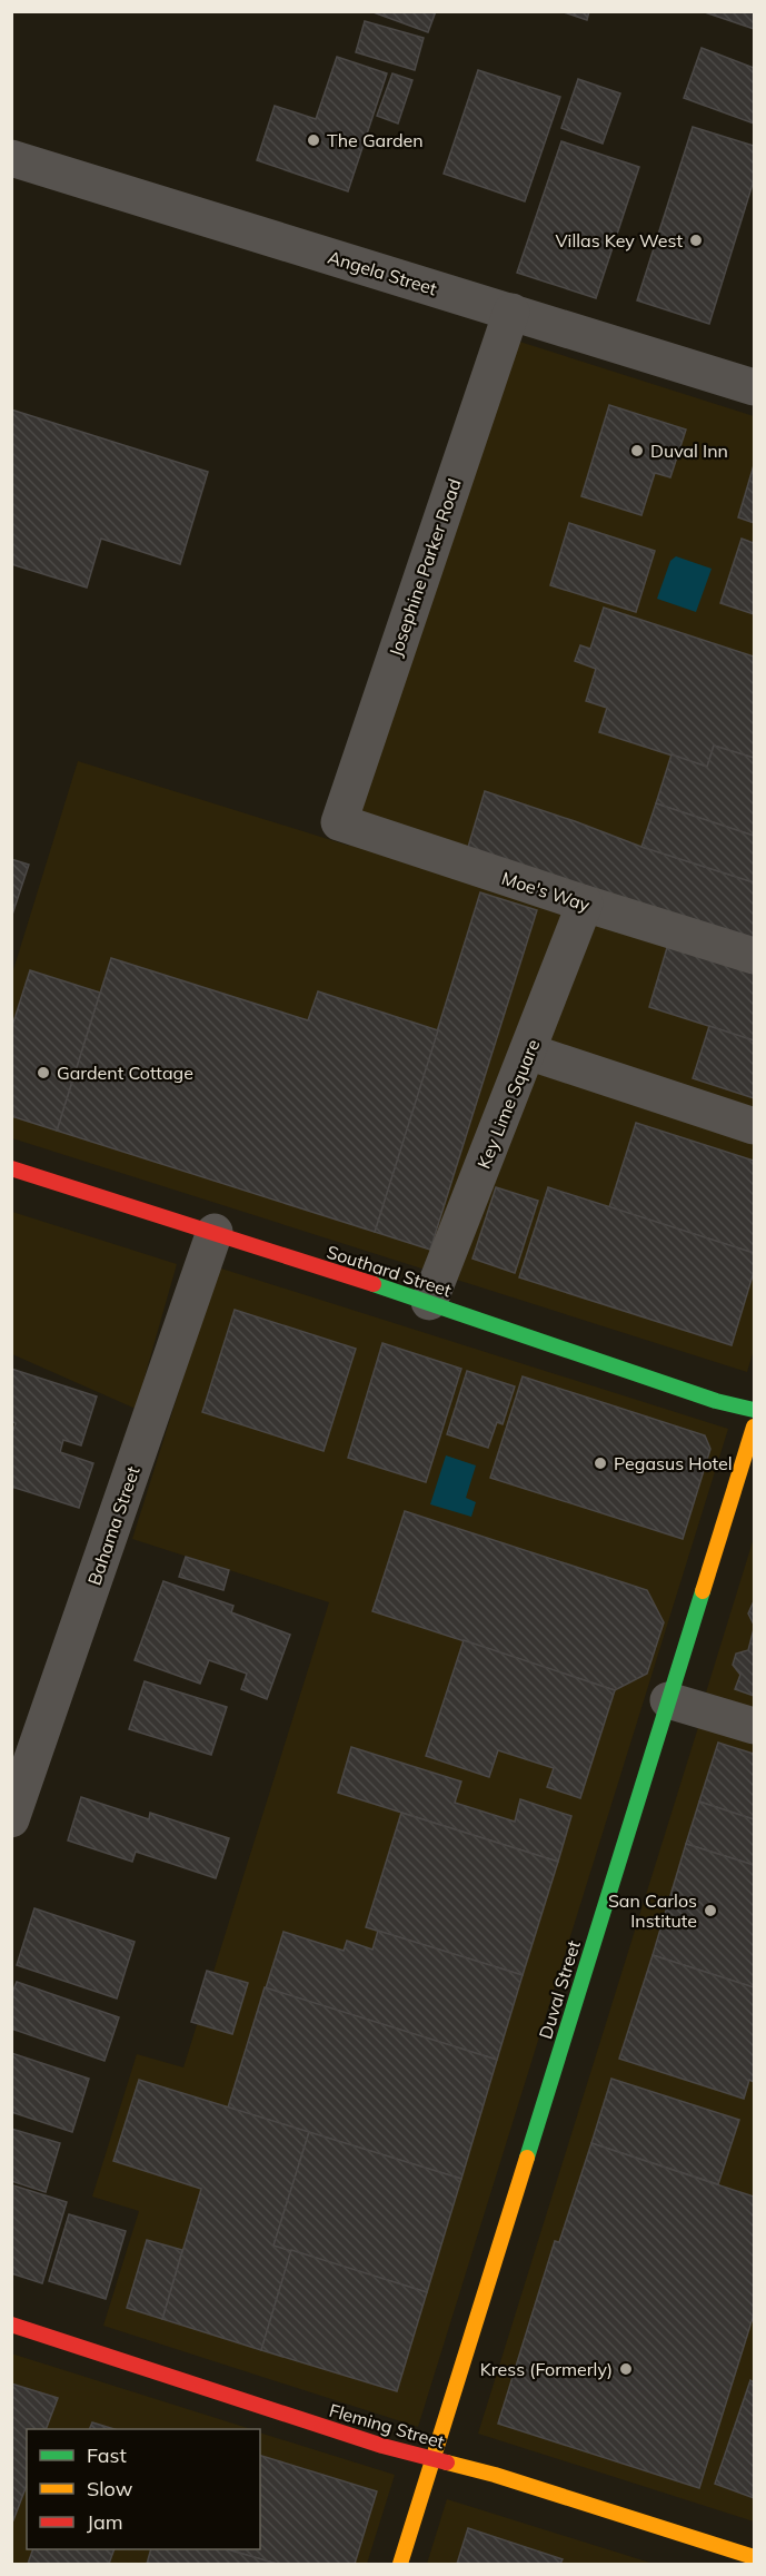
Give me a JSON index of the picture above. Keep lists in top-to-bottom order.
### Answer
{
  "streets": {
    "street": [
      "Angela Street",
      "Josephine Parker Road",
      "Moe's Way",
      "Key Lime Square",
      "Southard Street",
      "Bahama Street",
      "Duval Street",
      "Fleming Street"
    ]
  },
  "crossings": [
    ["Angela Street", "Josephine Parker Road"],
    ["Josephine Parker Road", "Moe's Way"],
    ["Moe's Way", "Key Lime Square"],
    ["Key Lime Square", "Southard Street"],
    ["Southard Street", "Bahama Street"],
    ["Duval Street", "Fleming Street"]
  ],
  "places": [
    "The Garden",
    "Villas Key West",
    "Duval Inn",
    "Gardent Cottage",
    "Pegasus Hotel",
    "San Carlos Institute",
    "Kress (Formerly)"
  ],
  "legend": ["Fast", "Slow", "Jam"]
}
